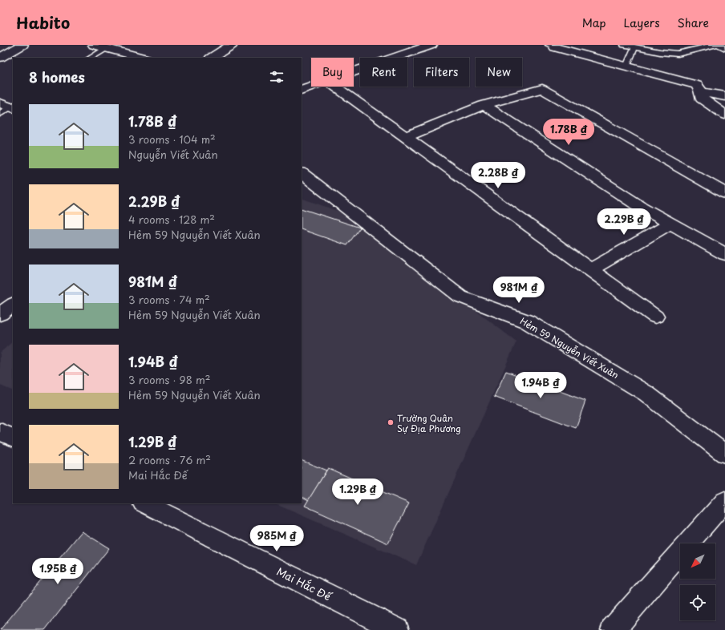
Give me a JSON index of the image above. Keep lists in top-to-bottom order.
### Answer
{
  "streets": {
    "street": ["Hẻm 59 Nguyễn Viết Xuân", "Mai Hắc Đế"]
  },
  "places": ["Trường Quân Sự Địa Phương"],
  "north": "bottom left",
  "page": {
    "header": "Habito",
    "nav": ["Map", "Layers", "Share"],
    "chip": [
      "Buy",
      "Rent",
      "Filters",
      "New"
    ],
    "heading": "8 homes",
    "list": [
      {
        "name": "1.78B ₫",
        "note": "3 rooms · 104 m² · Nguyễn Viết Xuân"
      },
      {
        "name": "2.29B ₫",
        "note": "4 rooms · 128 m² · Hẻm 59 Nguyễn Viết Xuân"
      },
      {
        "name": "981M ₫",
        "note": "3 rooms · 74 m² · Hẻm 59 Nguyễn Viết Xuân"
      },
      {
        "name": "1.94B ₫",
        "note": "3 rooms · 98 m² · Hẻm 59 Nguyễn Viết Xuân"
      },
      {
        "name": "1.29B ₫",
        "note": "2 rooms · 76 m² · Mai Hắc Đế"
      }
    ],
    "price": [
      "1.78B ₫",
      "2.28B ₫",
      "2.29B ₫",
      "981M ₫",
      "1.94B ₫",
      "1.29B ₫",
      "985M ₫",
      "1.95B ₫"
    ]
  }
}
